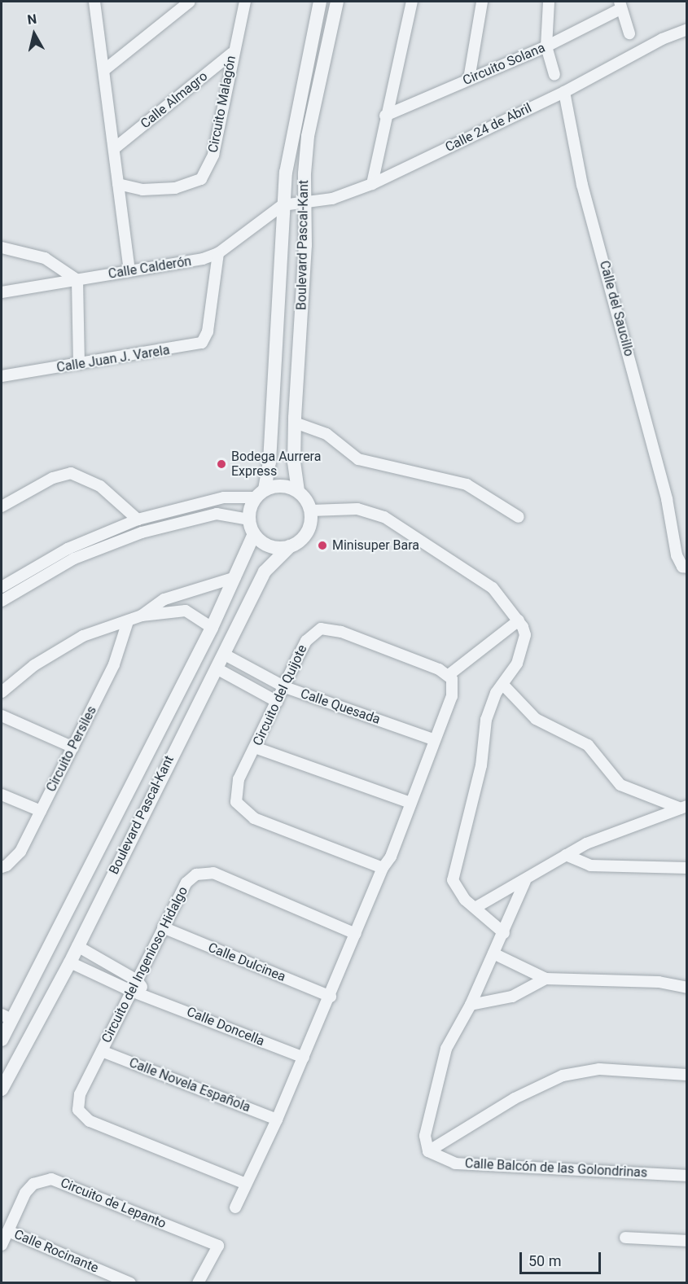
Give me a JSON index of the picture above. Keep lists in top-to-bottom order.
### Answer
{
  "streets": {
    "street": [
      "Circuito Solana",
      "Calle Almagro",
      "Circuito Malagón",
      "Calle 24 de Abril",
      "Boulevard Pascal-Kant",
      "Calle Calderón",
      "Calle del Saucillo",
      "Calle Juan J. Varela",
      "Circuito del Quijote",
      "Calle Quesada",
      "Circuito Persiles",
      "Calle Dulcinea",
      "Circuito del Ingenioso Hidalgo",
      "Calle Doncella",
      "Calle Novela Española",
      "Calle Balcón de las Golondrinas",
      "Circuito de Lepanto",
      "Calle Rocinante"
    ]
  },
  "crossings": [
    ["Calle Almagro", "Circuito Malagón"],
    ["Calle 24 de Abril", "Boulevard Pascal-Kant"],
    ["Calle 24 de Abril", "Calle Calderón"],
    ["Calle 24 de Abril", "Calle del Saucillo"],
    ["Boulevard Pascal-Kant", "Calle Calderón"],
    ["Boulevard Pascal-Kant", "Calle Quesada"],
    ["Boulevard Pascal-Kant", "Calle Doncella"],
    ["Calle Calderón", "Calle Juan J. Varela"],
    ["Circuito del Quijote", "Calle Quesada"],
    ["Calle Dulcinea", "Circuito del Ingenioso Hidalgo"],
    ["Circuito del Ingenioso Hidalgo", "Calle Doncella"],
    ["Circuito del Ingenioso Hidalgo", "Calle Novela Española"],
    ["Circuito de Lepanto", "Calle Rocinante"]
  ],
  "places": ["Bodega Aurrera Express", "Minisuper Bara"],
  "scale_bar": "50 m",
  "north": "top"
}
